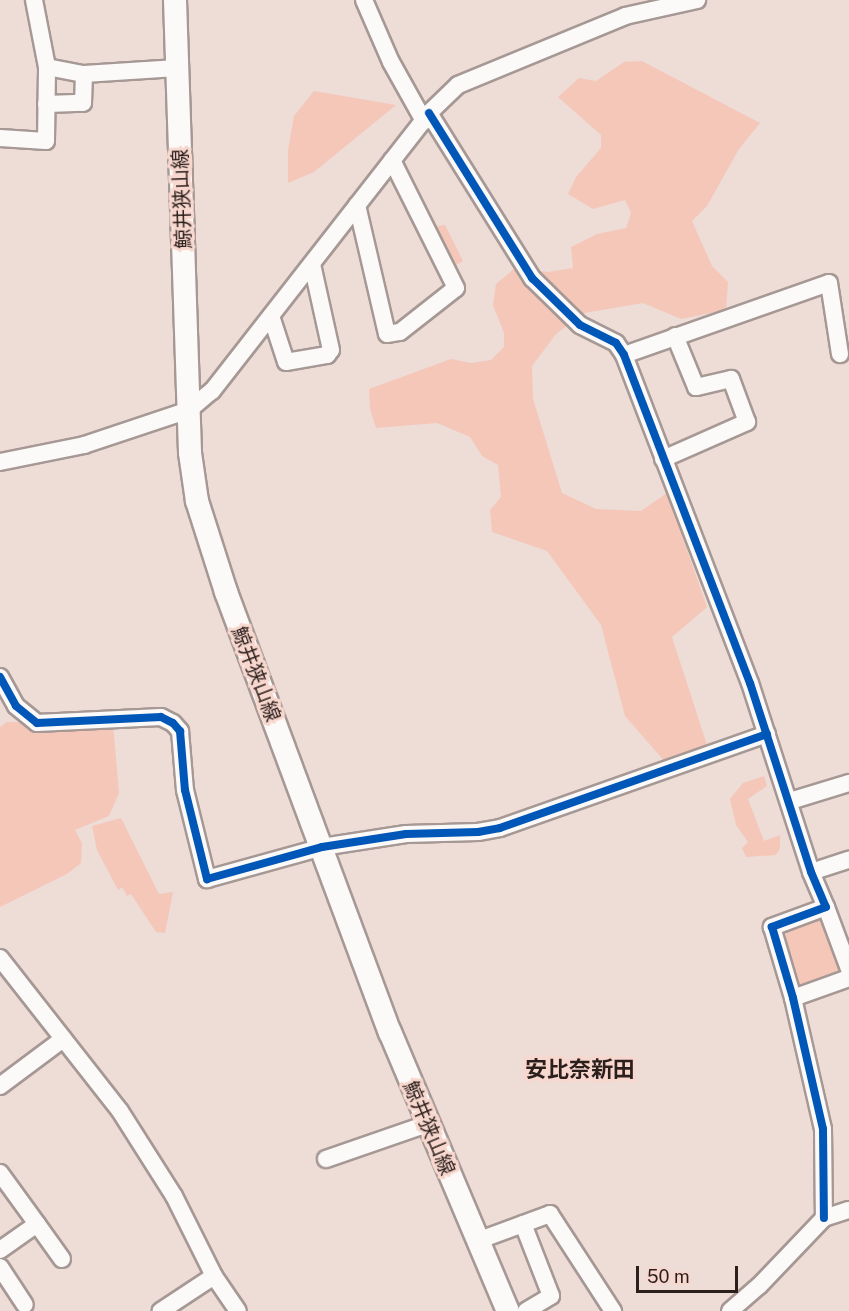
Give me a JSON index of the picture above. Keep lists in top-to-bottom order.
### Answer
{
  "streets": {
    "main road": ["鯨井狭山線"]
  },
  "districts": ["安比奈新田"],
  "scale_bar": "50 m"
}
